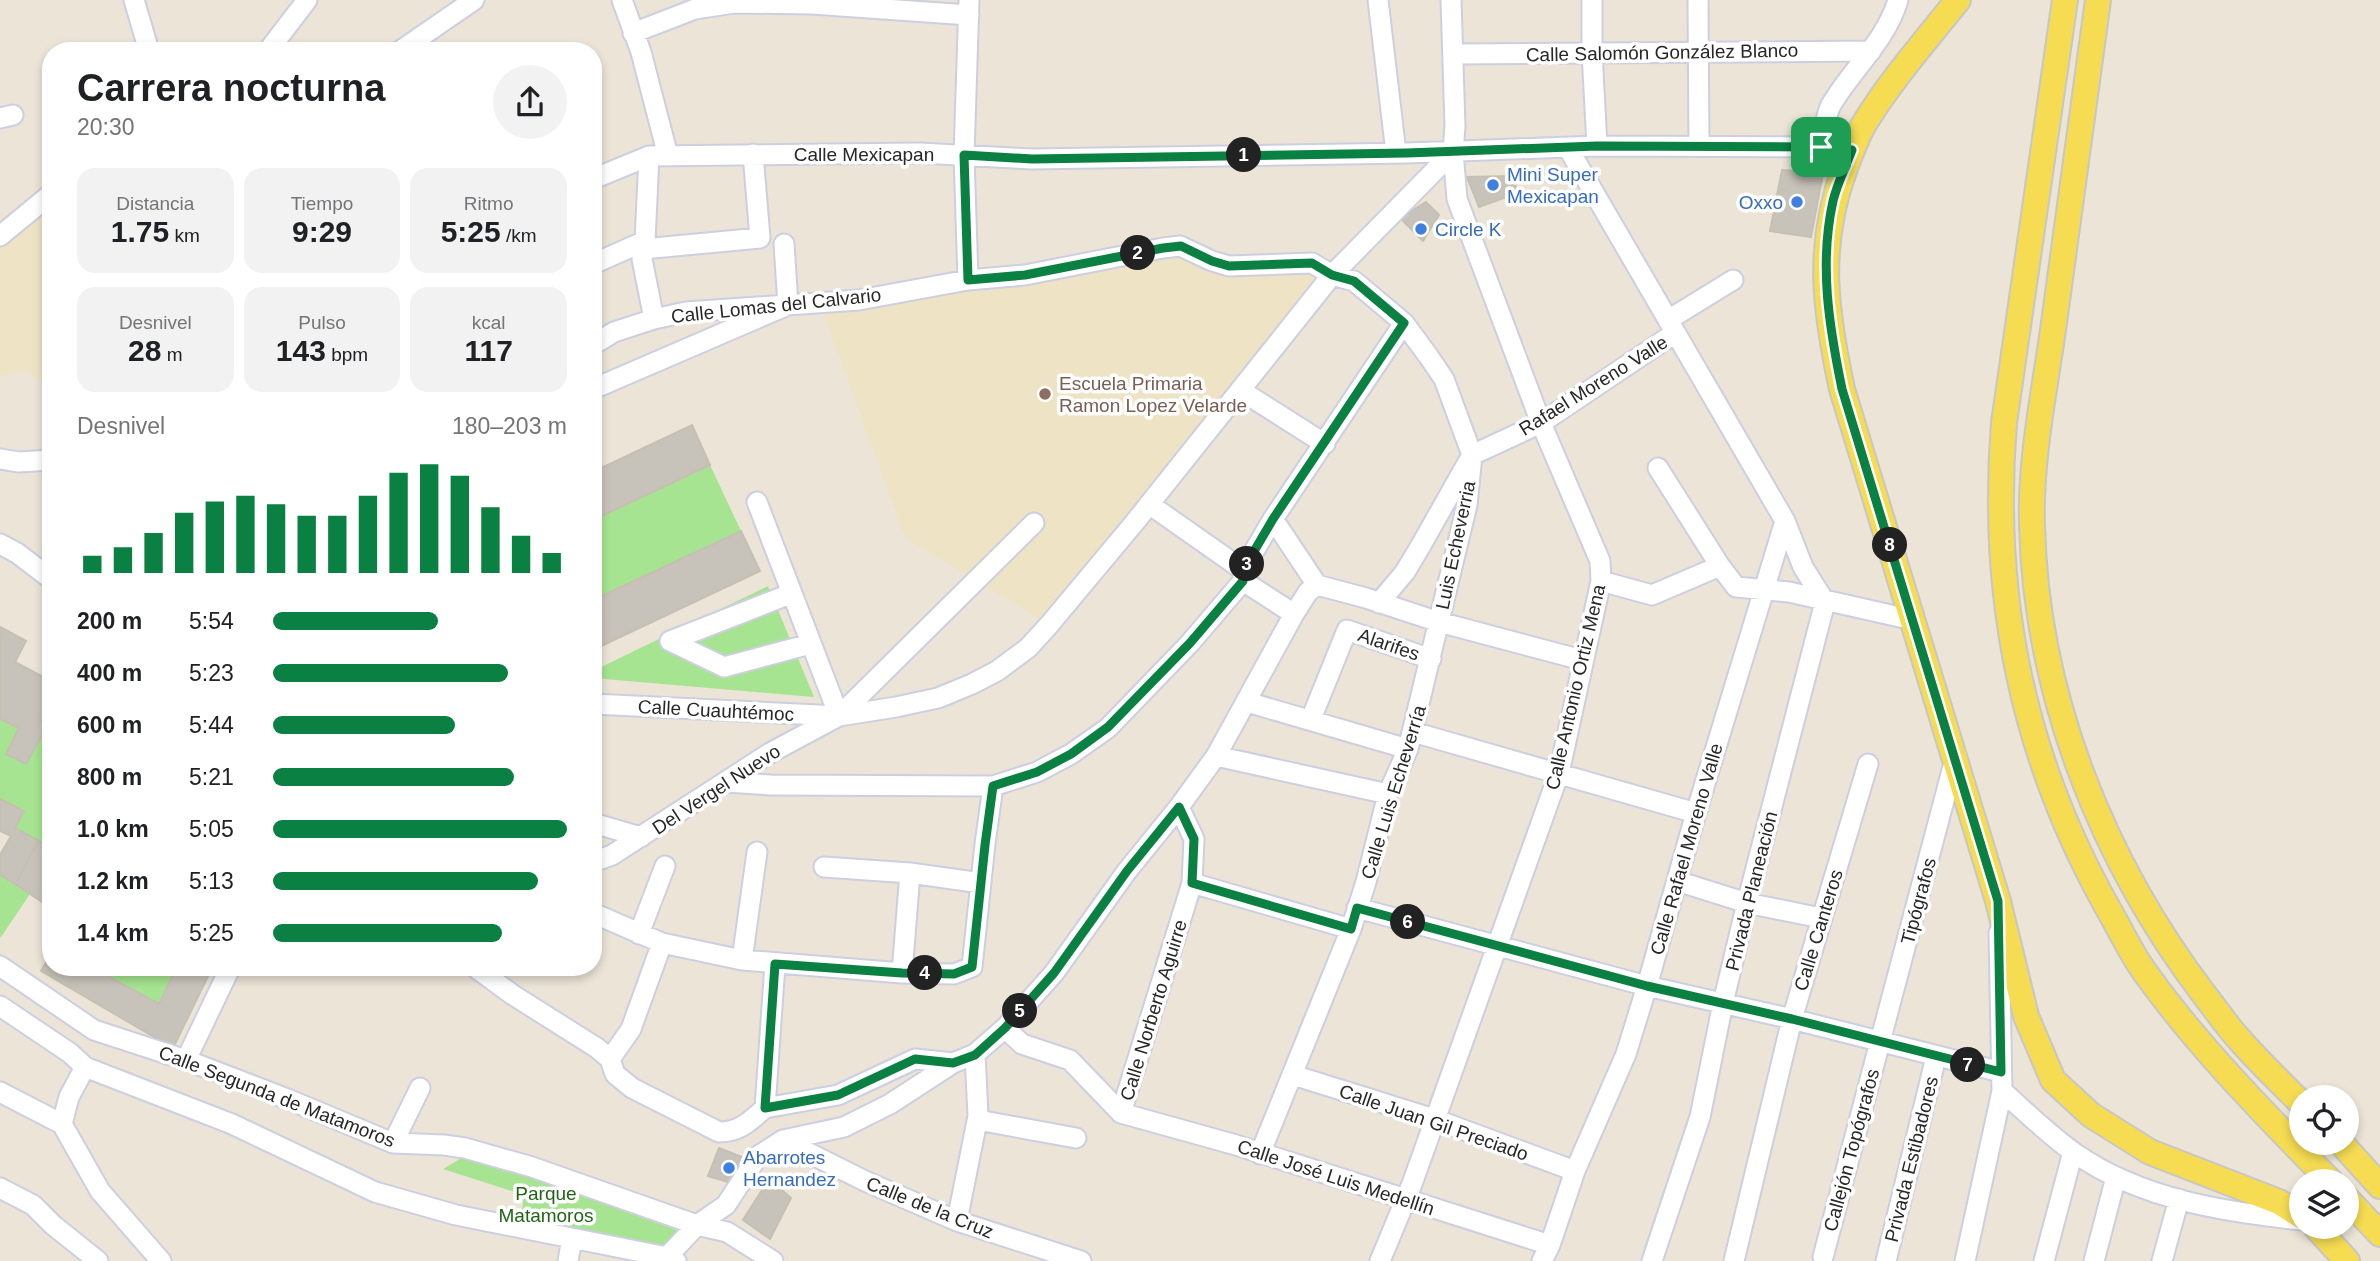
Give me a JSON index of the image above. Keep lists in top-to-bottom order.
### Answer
{
  "streets": {
    "street": [
      "Calle Salomón González Blanco",
      "Calle Mexicapan",
      "Calle Lomas del Calvario",
      "Rafael Moreno Valle",
      "Luis Echeverria",
      "Alarifes",
      "Calle Antonio Ortiz Mena",
      "Calle Cuauhtémoc",
      "Del Vergel Nuevo",
      "Calle Luis Echeverría",
      "Calle Rafael Moreno Valle",
      "Privada Planeación",
      "Tipógrafos",
      "Calle Canteros",
      "Calle Norberto Aguirre",
      "Calle Segunda de Matamoros",
      "Calle Juan Gil Preciado",
      "Callejón Topógrafos",
      "Privada Estibadores",
      "Calle José Luis Medellín",
      "Calle de la Cruz"
    ]
  },
  "crossings": [
    ["Calle Salomón González Blanco", "Calle Antonio Ortiz Mena"],
    ["Calle Mexicapan", "Calle Antonio Ortiz Mena"],
    ["Calle Lomas del Calvario", "Luis Echeverria"],
    ["Rafael Moreno Valle", "Luis Echeverria"],
    ["Rafael Moreno Valle", "Calle Antonio Ortiz Mena"],
    ["Luis Echeverria", "Calle Luis Echeverría"],
    ["Alarifes", "Calle Luis Echeverría"],
    ["Calle Antonio Ortiz Mena", "Calle Juan Gil Preciado"],
    ["Calle Antonio Ortiz Mena", "Calle José Luis Medellín"],
    ["Calle Cuauhtémoc", "Del Vergel Nuevo"],
    ["Calle Luis Echeverría", "Calle Juan Gil Preciado"],
    ["Calle Luis Echeverría", "Calle José Luis Medellín"],
    ["Calle Rafael Moreno Valle", "Calle Juan Gil Preciado"],
    ["Calle Rafael Moreno Valle", "Calle José Luis Medellín"],
    ["Tipógrafos", "Callejón Topógrafos"],
    ["Calle Norberto Aguirre", "Calle José Luis Medellín"]
  ],
  "parks": ["Parque Matamoros"],
  "places": [
    "Mini Super Mexicapan",
    "Oxxo",
    "Circle K",
    "Escuela Primaria Ramon Lopez Velarde",
    "Abarrotes Hernandez"
  ],
  "page": {
    "heading": ["Carrera nocturna", "20:30"],
    "pins": [
      "1",
      "2",
      "8",
      "3",
      "6",
      "4",
      "5",
      "7"
    ],
    "stats": [
      ["Distancia", "1.75 km"],
      ["Tiempo", "9:29"],
      ["Ritmo", "5:25 /km"],
      ["Desnivel", "28 m"],
      ["Pulso", "143 bpm"],
      ["kcal", "117"]
    ],
    "chart": ["Desnivel", "180–203 m"],
    "list": [
      {
        "name": "200 m",
        "note": "5:54"
      },
      {
        "name": "400 m",
        "note": "5:23"
      },
      {
        "name": "600 m",
        "note": "5:44"
      },
      {
        "name": "800 m",
        "note": "5:21"
      },
      {
        "name": "1.0 km",
        "note": "5:05"
      },
      {
        "name": "1.2 km",
        "note": "5:13"
      },
      {
        "name": "1.4 km",
        "note": "5:25"
      }
    ]
  }
}
